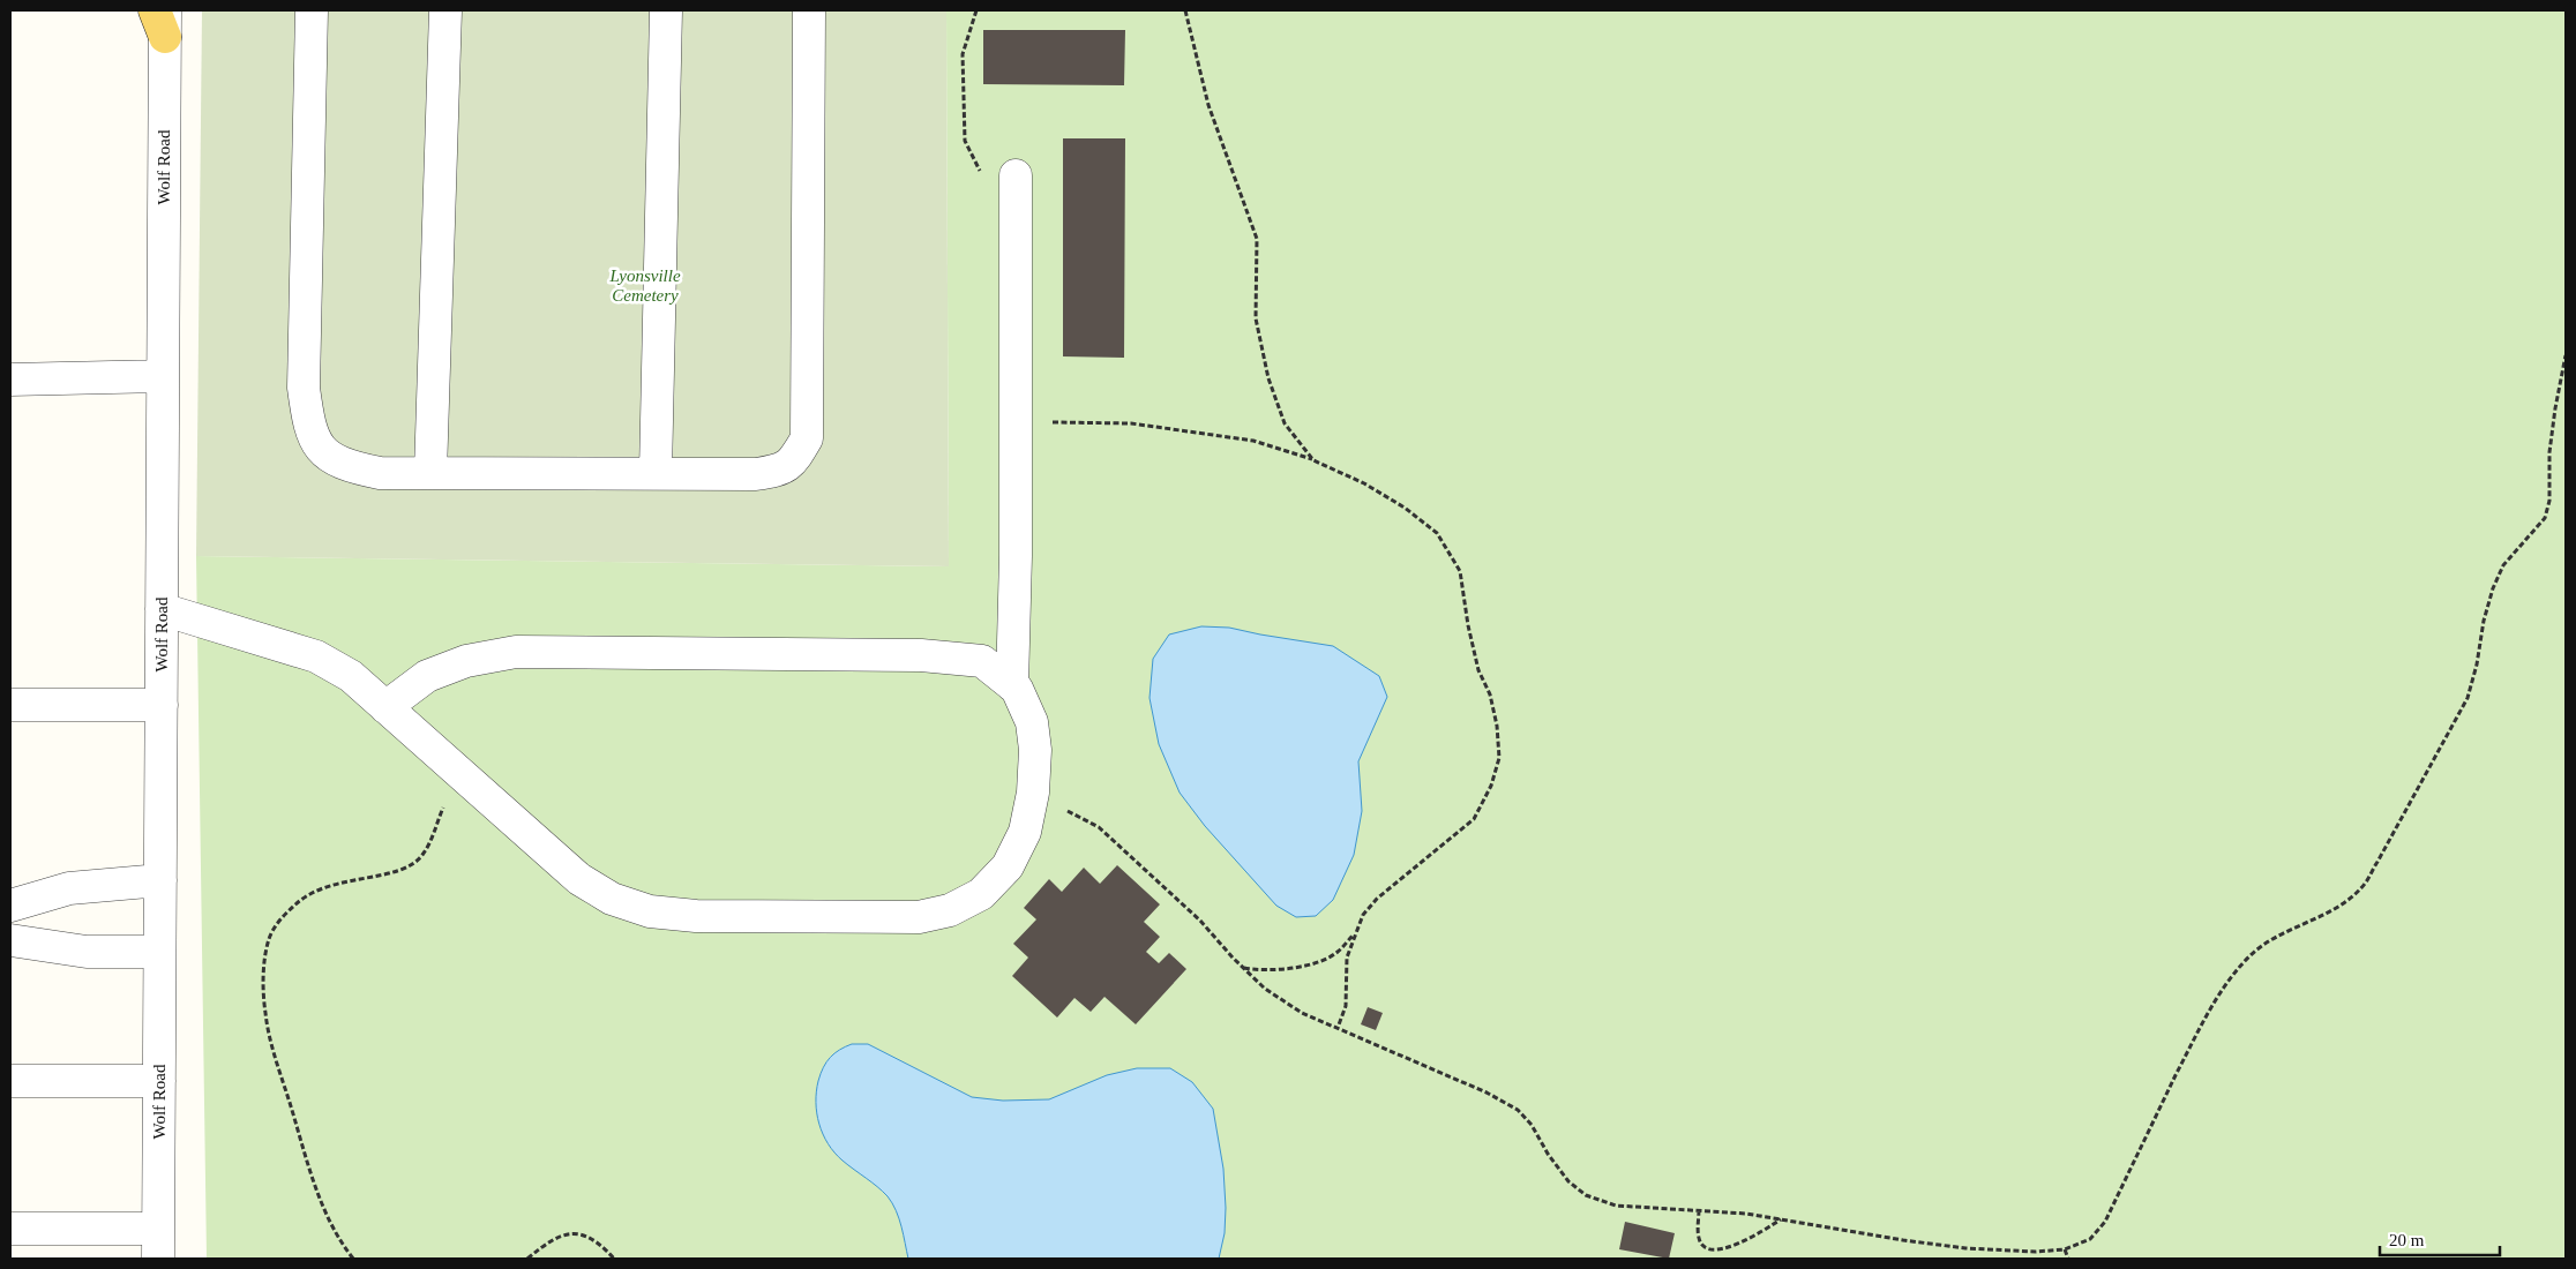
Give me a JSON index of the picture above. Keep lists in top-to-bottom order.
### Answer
{
  "streets": {
    "street": ["Wolf Road"]
  },
  "parks": ["Lyonsville Cemetery"],
  "scale_bar": "20 m"
}
